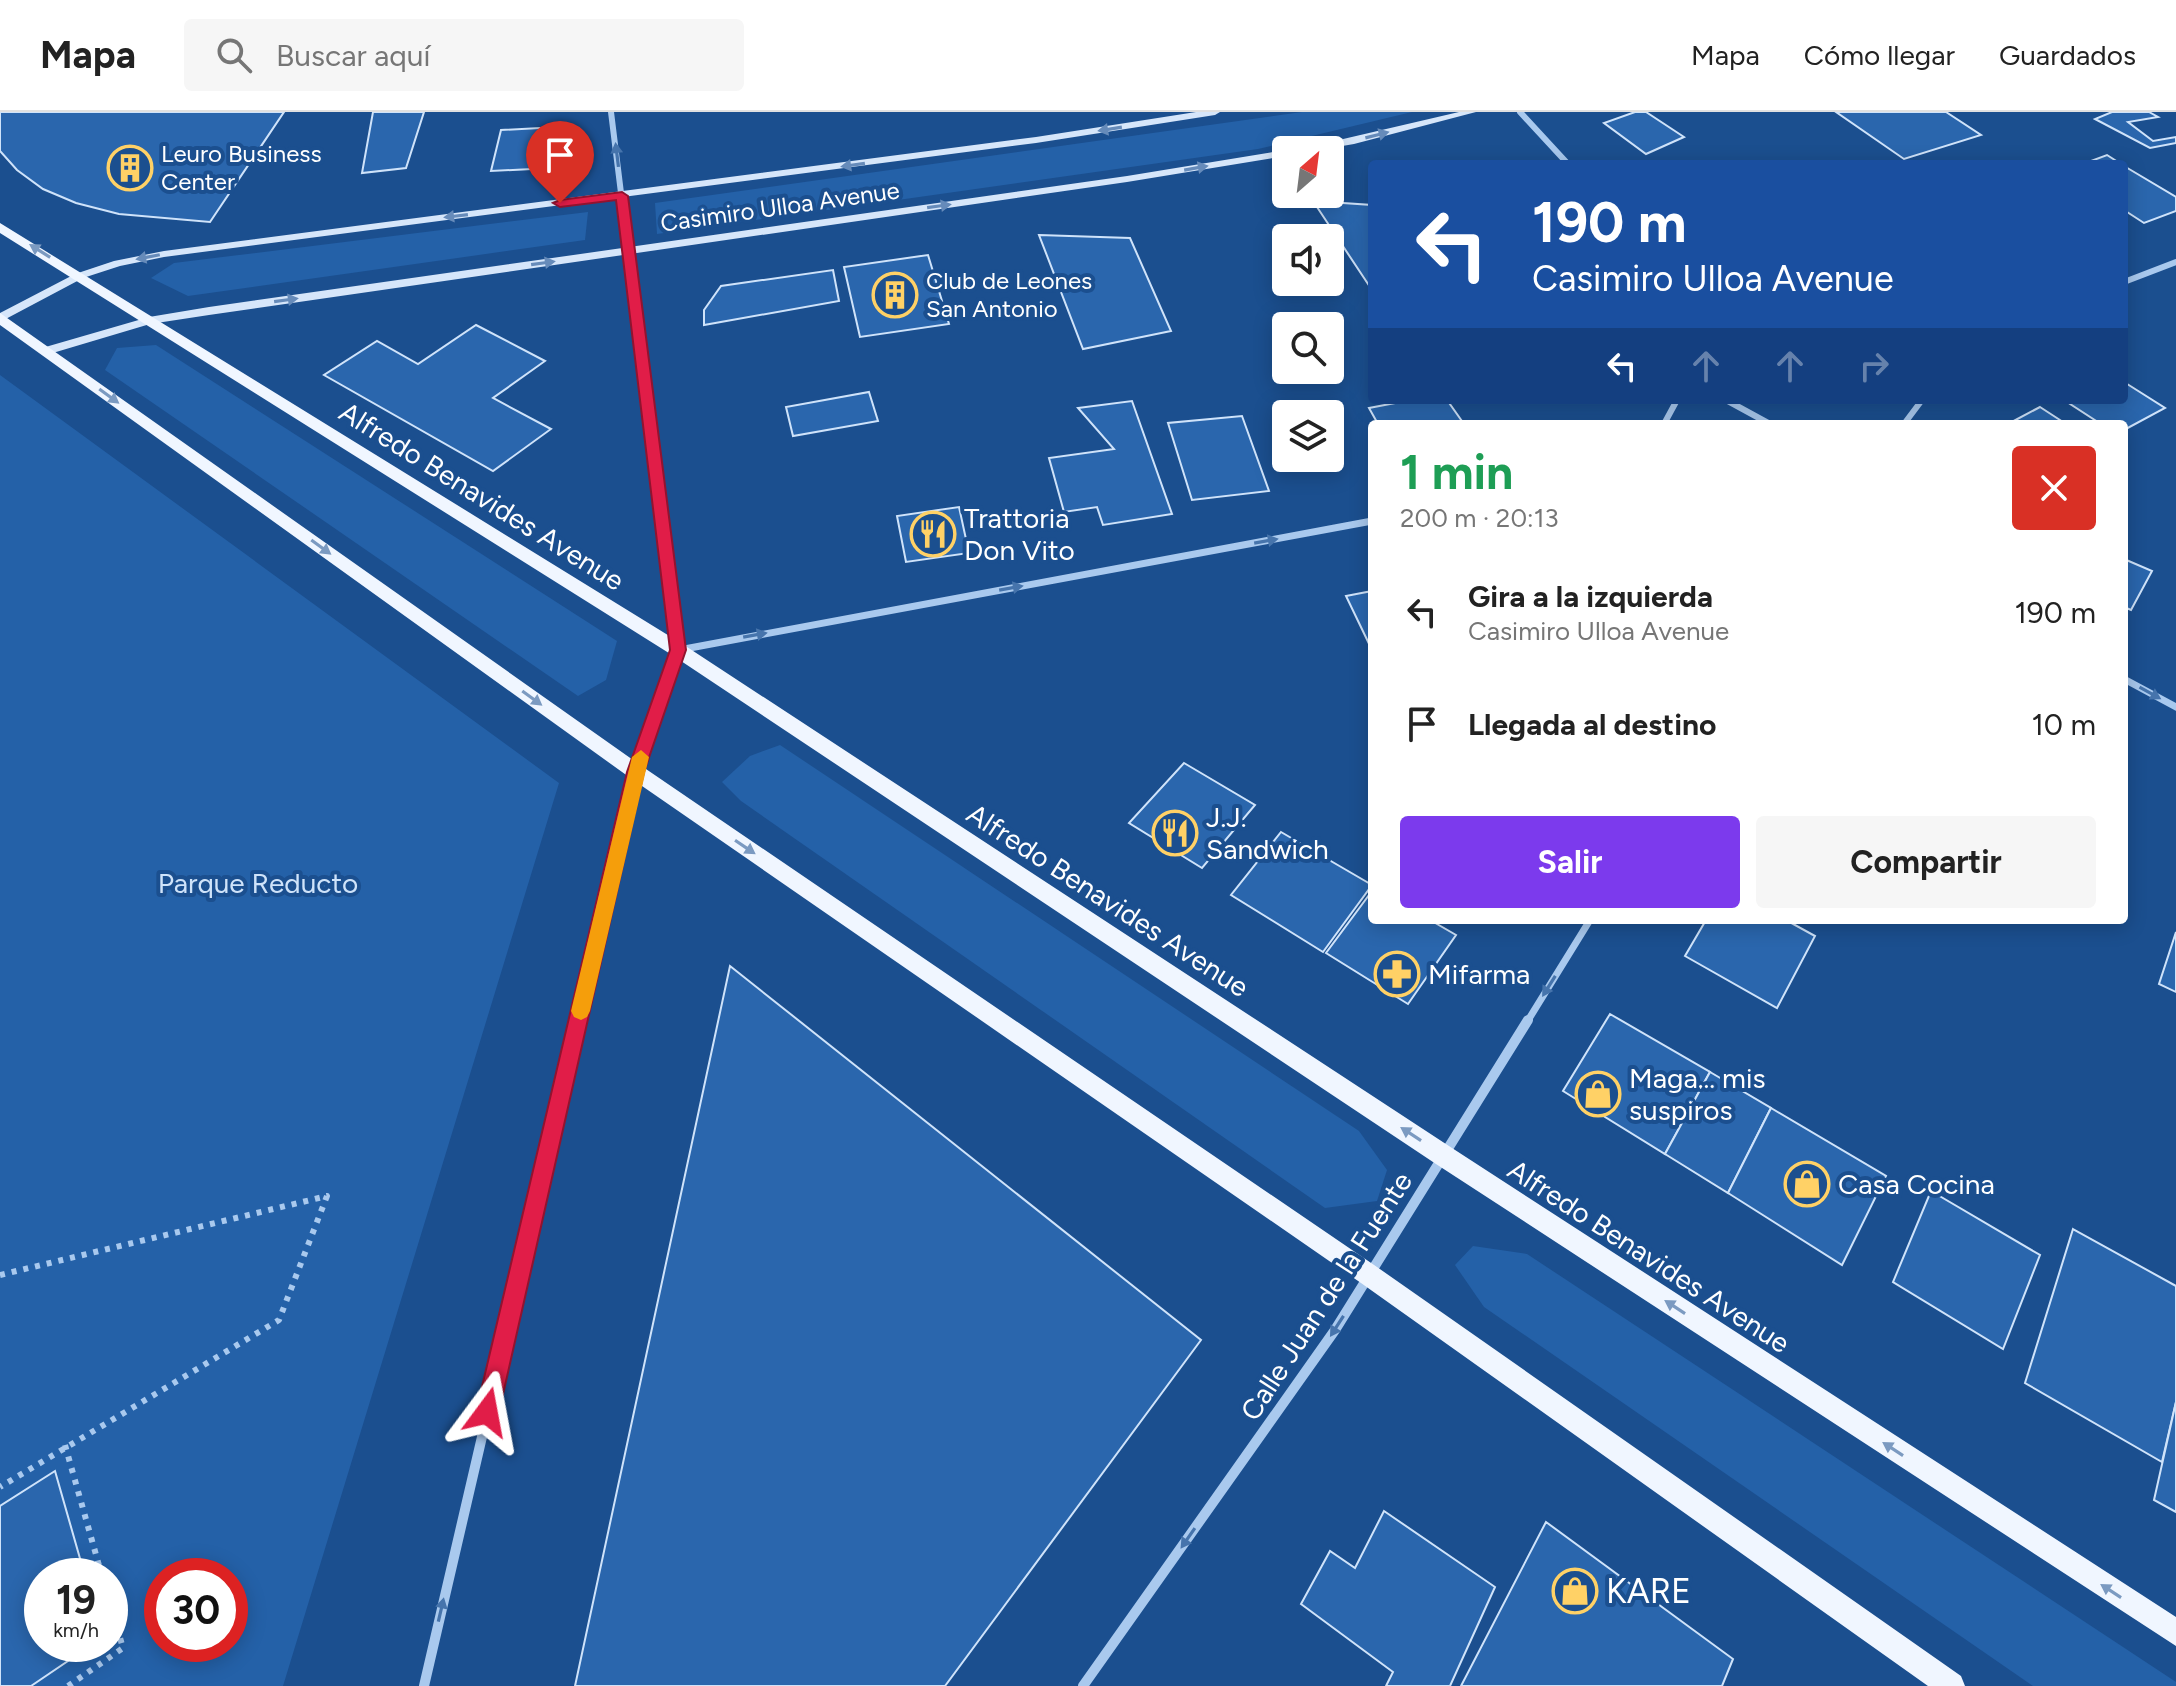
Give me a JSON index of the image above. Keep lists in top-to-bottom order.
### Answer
{
  "streets": {
    "main road": ["Casimiro Ulloa Avenue", "Alfredo Benavides Avenue"],
    "street": ["Calle Juan de la Fuente"]
  },
  "crossings": [
    ["Casimiro Ulloa Avenue", "Alfredo Benavides Avenue"],
    ["Alfredo Benavides Avenue", "Calle Juan de la Fuente"]
  ],
  "one_way": ["Calle Juan de la Fuente"],
  "parks": ["Parque Reducto"],
  "places": {
    "building": ["Leuro Business Center", "Club de Leones San Antonio"],
    "restaurant": ["Trattoria Don Vito", "J.J. Sandwich"],
    "pharmacy": ["Mifarma"],
    "shop": ["Maga... mis suspiros", "Casa Cocina", "KARE"]
  },
  "north": "top right",
  "page": {
    "header": "Mapa",
    "search": "Buscar aquí",
    "nav": ["Mapa", "Cómo llegar", "Guardados"],
    "turn": ["190 m", "Casimiro Ulloa Avenue"],
    "heading": ["1 min", "200 m · 20:13"],
    "list": [
      {
        "name": "Gira a la izquierda",
        "note": "Casimiro Ulloa Avenue",
        "value": "190 m"
      },
      {
        "name": "Llegada al destino",
        "value": "10 m"
      }
    ],
    "buttons": ["Salir", "Compartir"],
    "speed": "19 km/h",
    "limit": "30"
  }
}
